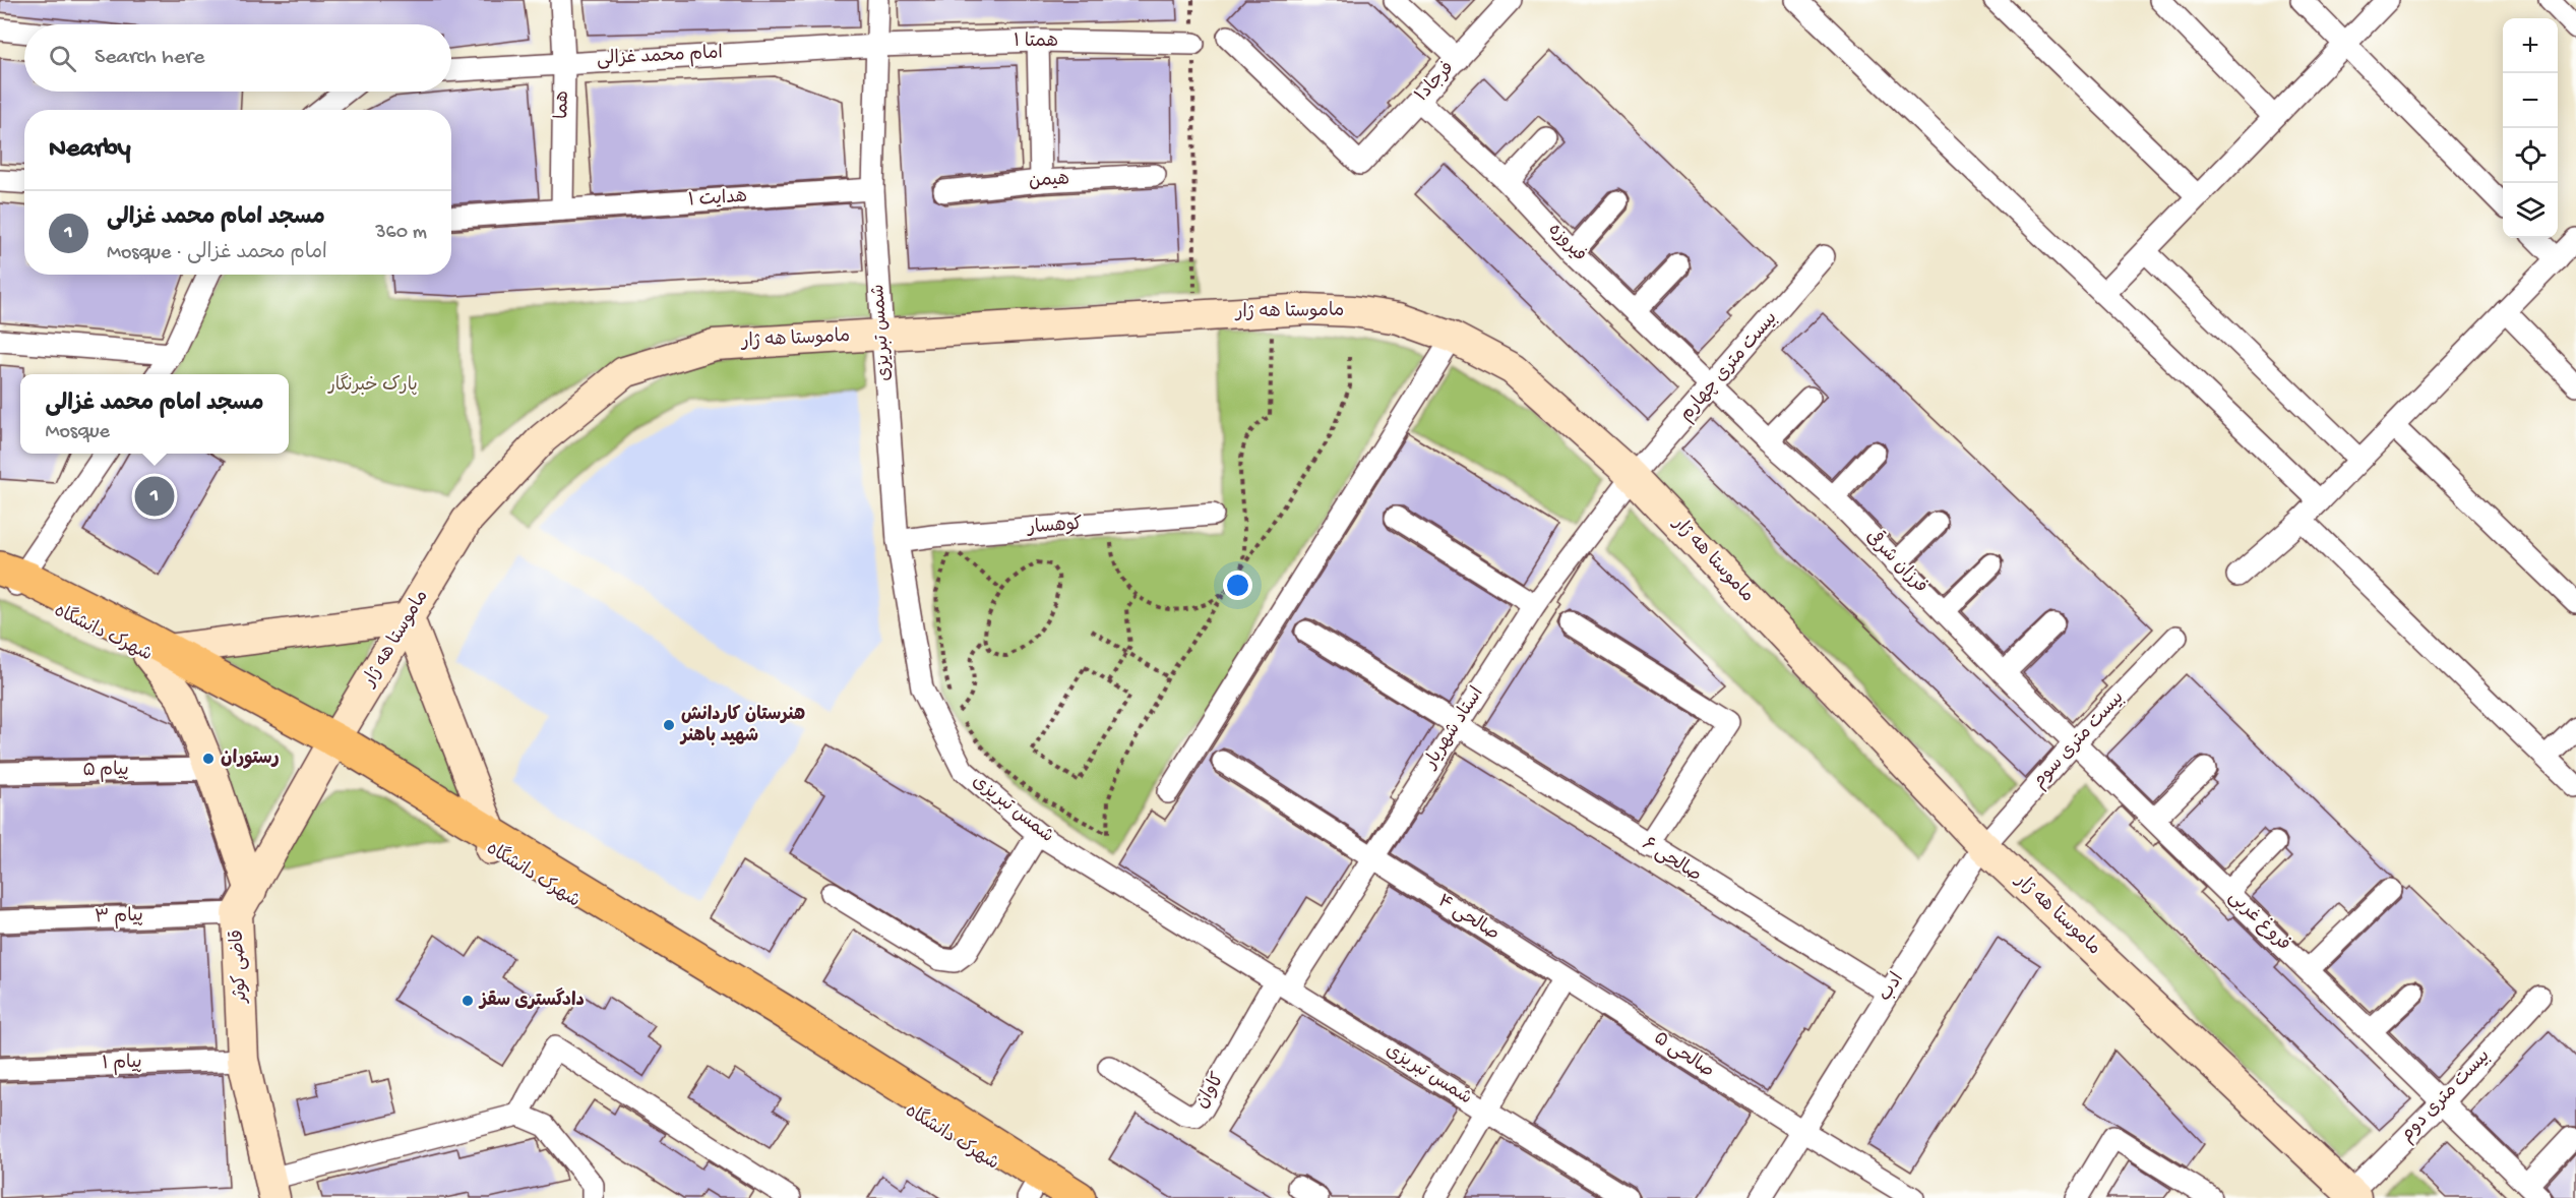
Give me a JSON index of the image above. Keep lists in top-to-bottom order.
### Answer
{
  "streets": {
    "main road": ["ماموستا هه ژار", "شهرک دانشگاه", "قاضی کوثر"],
    "street": [
      "همتا ۱",
      "امام محمد غزالی",
      "فرجاد۱",
      "هما",
      "هیمن",
      "هدایت ۱",
      "فیروزه",
      "شمس تبریزی",
      "بیست متری چهارم",
      "کوهسار",
      "فرزان شرقی",
      "استاد شهریار",
      "بیست متری سوم",
      "پیام ۵",
      "صالحی ۶",
      "پیام ۳",
      "صالحی ۴",
      "فروغ غربی",
      "ادب",
      "صالحی ۵",
      "پیام ۱",
      "کاوان",
      "بیست متری دوم"
    ]
  },
  "crossings": [
    ["همتا ۱", "امام محمد غزالی"],
    ["همتا ۱", "شمس تبریزی"],
    ["امام محمد غزالی", "هما"],
    ["امام محمد غزالی", "شمس تبریزی"],
    ["فرجاد۱", "فیروزه"],
    ["هما", "هدایت ۱"],
    ["هدایت ۱", "شمس تبریزی"],
    ["فیروزه", "بیست متری چهارم"],
    ["فیروزه", "فرزان شرقی"],
    ["ماموستا هه ژار", "شمس تبریزی"],
    ["ماموستا هه ژار", "بیست متری چهارم"],
    ["ماموستا هه ژار", "شهرک دانشگاه"],
    ["ماموستا هه ژار", "استاد شهریار"],
    ["ماموستا هه ژار", "بیست متری سوم"],
    ["ماموستا هه ژار", "ادب"],
    ["ماموستا هه ژار", "بیست متری دوم"],
    ["شمس تبریزی", "کوهسار"],
    ["شمس تبریزی", "استاد شهریار"],
    ["شمس تبریزی", "کاوان"],
    ["بیست متری چهارم", "فرزان شرقی"],
    ["بیست متری چهارم", "استاد شهریار"],
    ["فرزان شرقی", "بیست متری سوم"],
    ["فرزان شرقی", "فروغ غربی"],
    ["شهرک دانشگاه", "قاضی کوثر"],
    ["استاد شهریار", "صالحی ۶"],
    ["استاد شهریار", "صالحی ۴"],
    ["استاد شهریار", "کاوان"],
    ["بیست متری سوم", "فروغ غربی"],
    ["بیست متری سوم", "ادب"],
    ["پیام ۵", "قاضی کوثر"],
    ["صالحی ۶", "ادب"],
    ["پیام ۳", "قاضی کوثر"],
    ["صالحی ۴", "صالحی ۵"],
    ["فروغ غربی", "بیست متری دوم"],
    ["قاضی کوثر", "پیام ۱"],
    ["ادب", "صالحی ۵"]
  ],
  "parks": ["پارک خبرنگار"],
  "places": ["هنرستان کاردانش شهید باهنر", "رستوران", "دادگستری سقز"],
  "page": {
    "map_buttons": ["+", "−"],
    "search": "Search here",
    "heading": "Nearby",
    "list": [
      {
        "mark": "1",
        "name": "مسجد امام محمد غزالی",
        "note": "Mosque · امام محمد غزالی",
        "value": "360 m"
      }
    ],
    "popup": ["مسجد امام محمد غزالی", "Mosque"],
    "pins": "1"
  }
}
